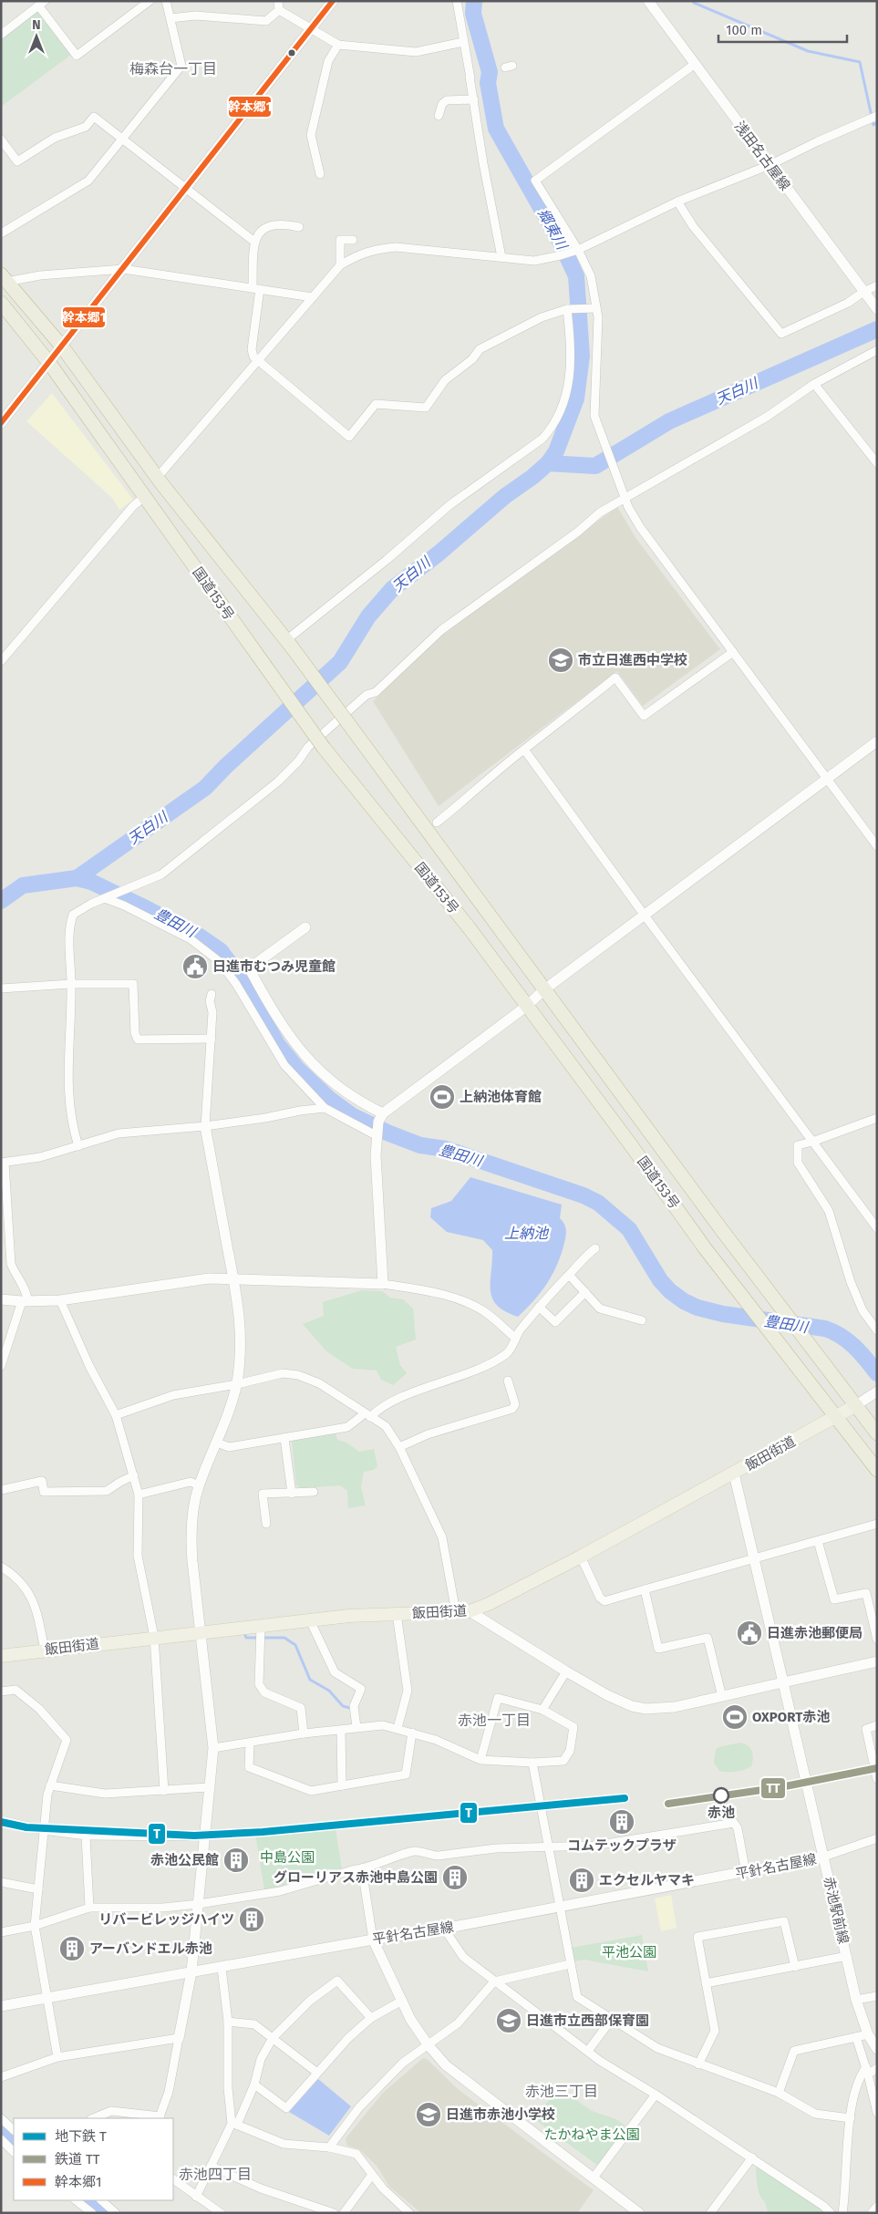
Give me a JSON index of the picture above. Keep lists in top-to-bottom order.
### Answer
{
  "streets": {
    "highway": ["国道153号"],
    "main road": ["飯田街道"],
    "street": ["浅田名古屋線", "平針名古屋線", "赤池駅前線"]
  },
  "crossings": [
    ["国道153号", "飯田街道"],
    ["飯田街道", "赤池駅前線"],
    ["平針名古屋線", "赤池駅前線"]
  ],
  "districts": [
    "梅森台一丁目",
    "赤池一丁目",
    "赤池三丁目",
    "赤池四丁目"
  ],
  "water": [
    "郷東川",
    "天白川",
    "豊田川",
    "上納池"
  ],
  "parks": ["中島公園", "平池公園", "たかねやま公園"],
  "places": {
    "school or university": ["市立日進西中学校", "日進市立西部保育園", "日進市赤池小学校"],
    "public building": ["日進市むつみ児童館", "日進赤池郵便局"],
    "sports": ["上納池体育館", "OXPORT赤池"],
    "other": ["赤池"],
    "building": [
      "コムテックプラザ",
      "赤池公民館",
      "グローリアス赤池中島公園",
      "エクセルヤマキ",
      "リバービレッジハイツ",
      "アーバンドエル赤池"
    ]
  },
  "lines": ["transit line 幹本郷1", "rail line TT", "metro line T"],
  "legend": ["地下鉄 T", "鉄道 TT", "幹本郷1"],
  "scale_bar": "100 m",
  "north": "top"
}
